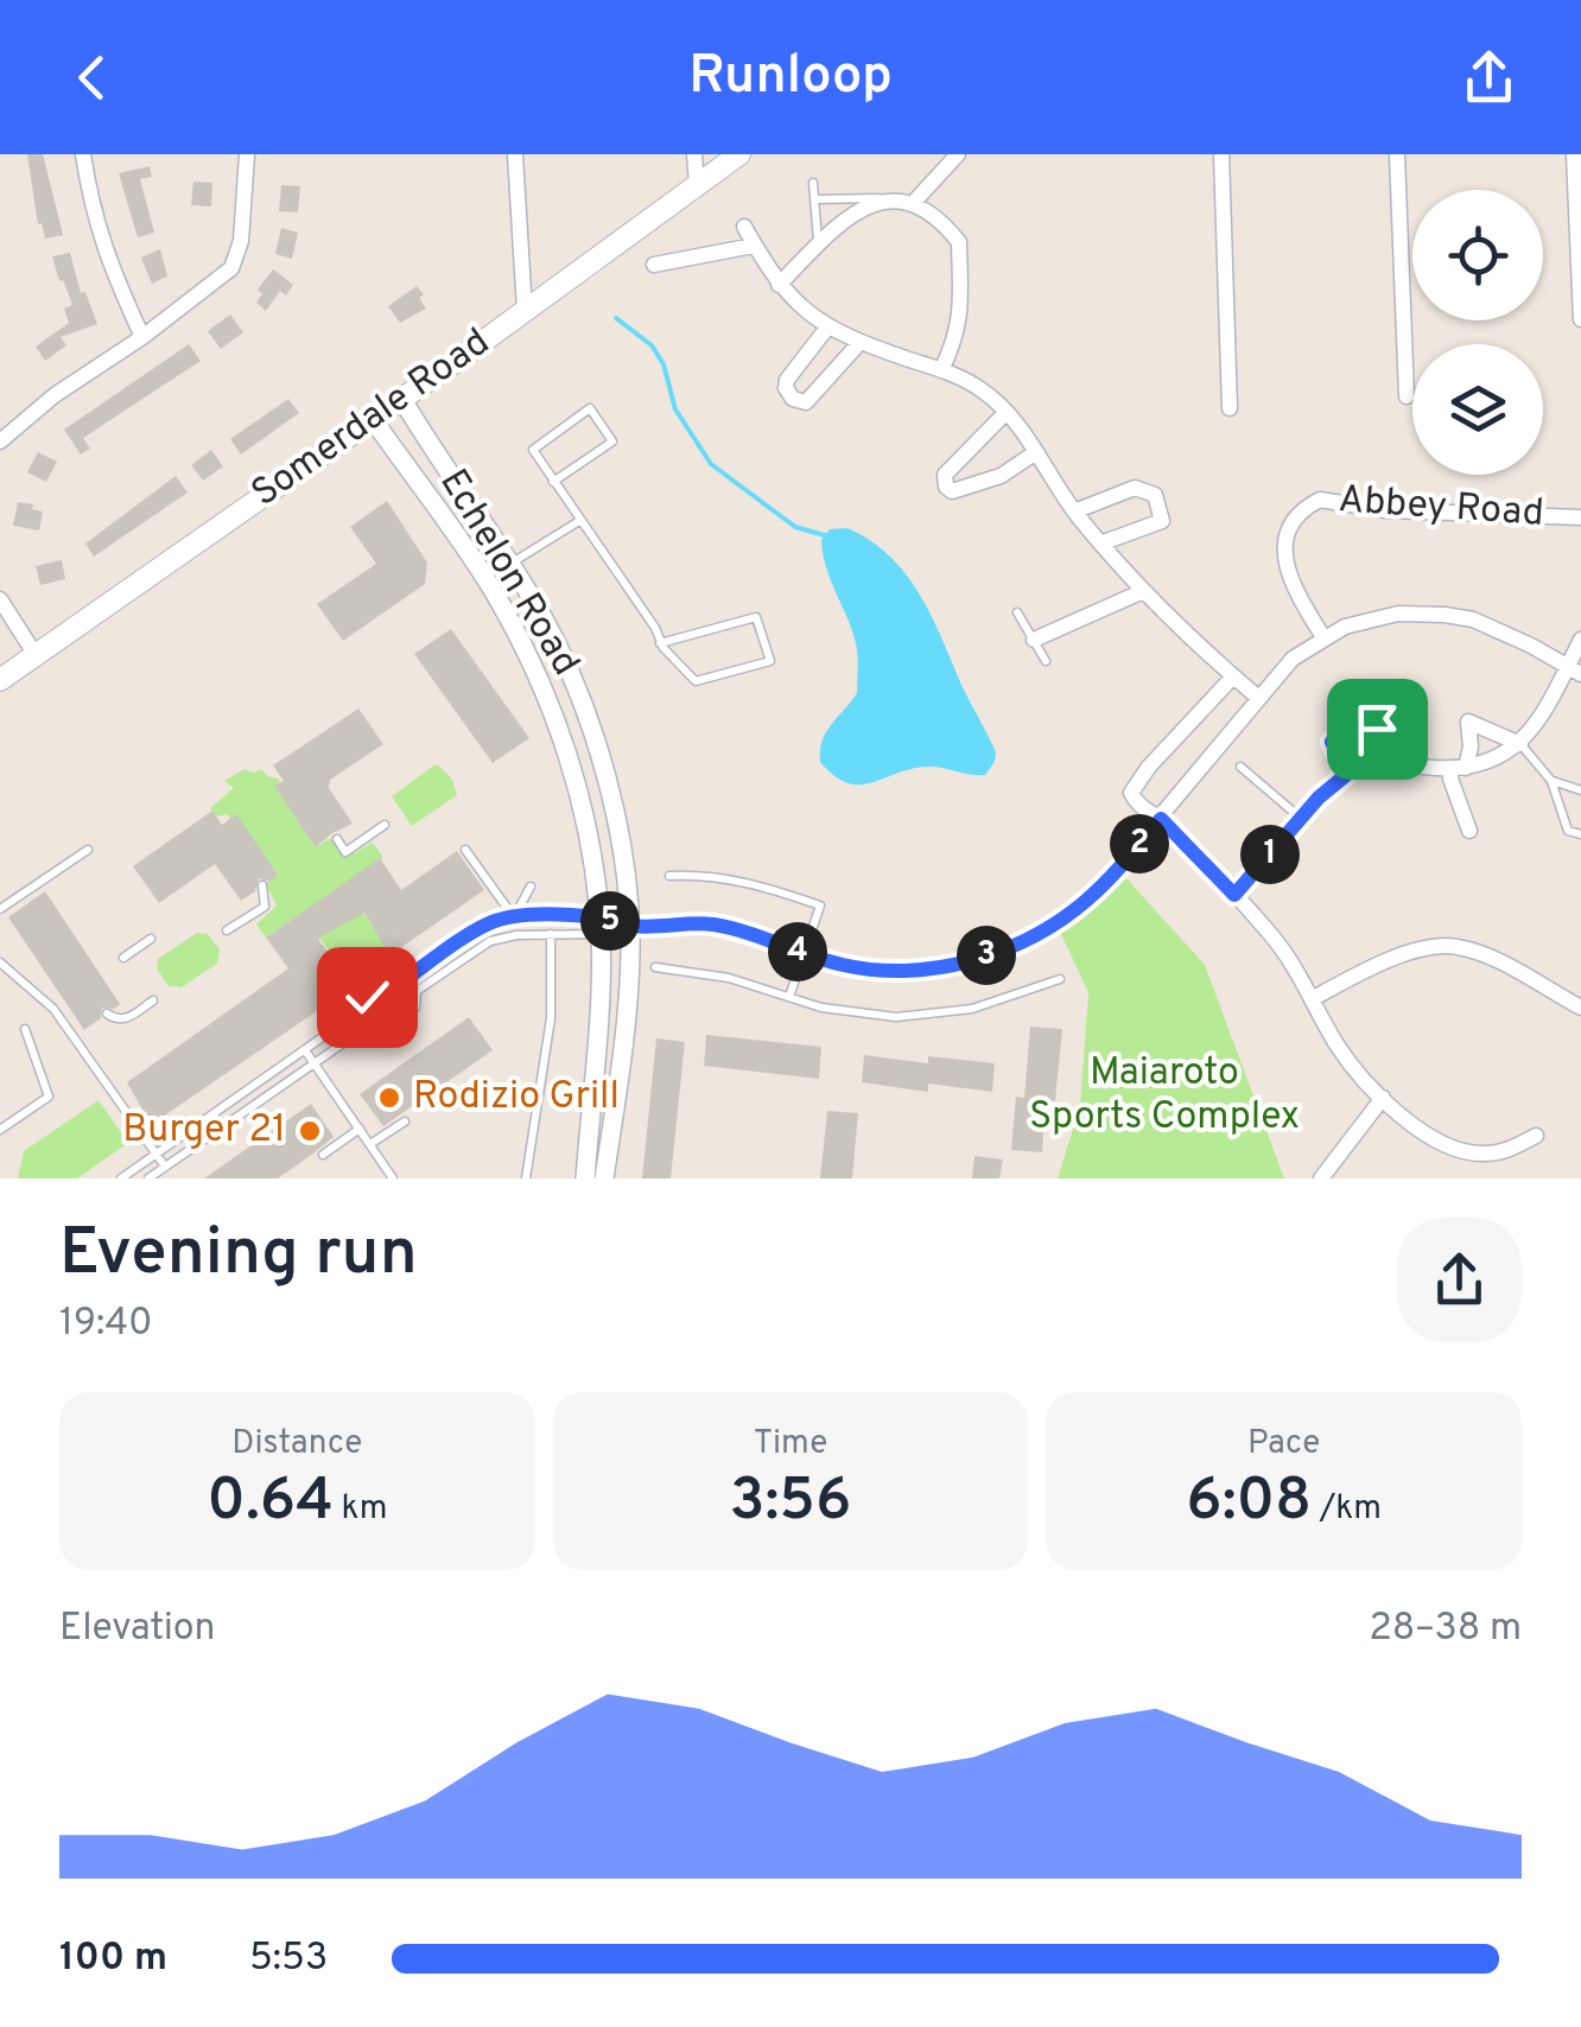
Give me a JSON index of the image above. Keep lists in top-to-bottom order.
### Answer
{
  "streets": {
    "main road": ["Somerdale Road"],
    "street": ["Abbey Road", "Echelon Road"]
  },
  "crossings": [
    ["Somerdale Road", "Echelon Road"]
  ],
  "parks": ["Maiaroto Sports Complex"],
  "places": ["Rodizio Grill", "Burger 21"],
  "page": {
    "header": "Runloop",
    "pins": [
      "2",
      "1",
      "5",
      "4",
      "3"
    ],
    "heading": ["Evening run", "19:40"],
    "stats": [
      ["Distance", "0.64 km"],
      ["Time", "3:56"],
      ["Pace", "6:08 /km"]
    ],
    "chart": ["Elevation", "28–38 m"],
    "list": [
      {
        "name": "100 m",
        "note": "5:53"
      }
    ]
  }
}
